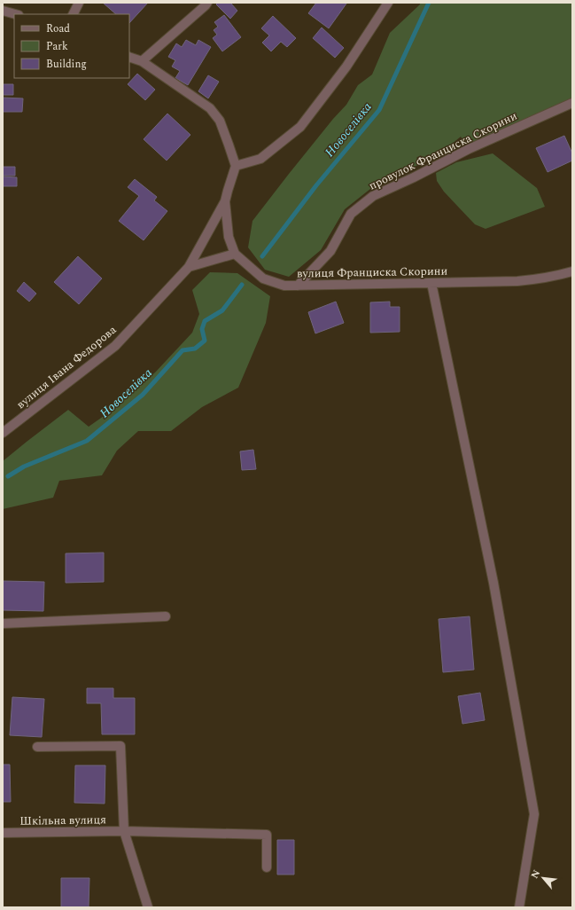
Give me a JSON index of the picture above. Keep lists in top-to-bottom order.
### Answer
{
  "streets": {
    "street": [
      "провулок Франциска Скорини",
      "вулиця Франциска Скорини",
      "вулиця Івана Федорова",
      "Шкільна вулиця"
    ]
  },
  "crossings": [
    ["провулок Франциска Скорини", "вулиця Франциска Скорини"],
    ["вулиця Франциска Скорини", "вулиця Івана Федорова"]
  ],
  "water": ["Новоселівка"],
  "legend": ["Road", "Park", "Building"],
  "north": "top left"
}
